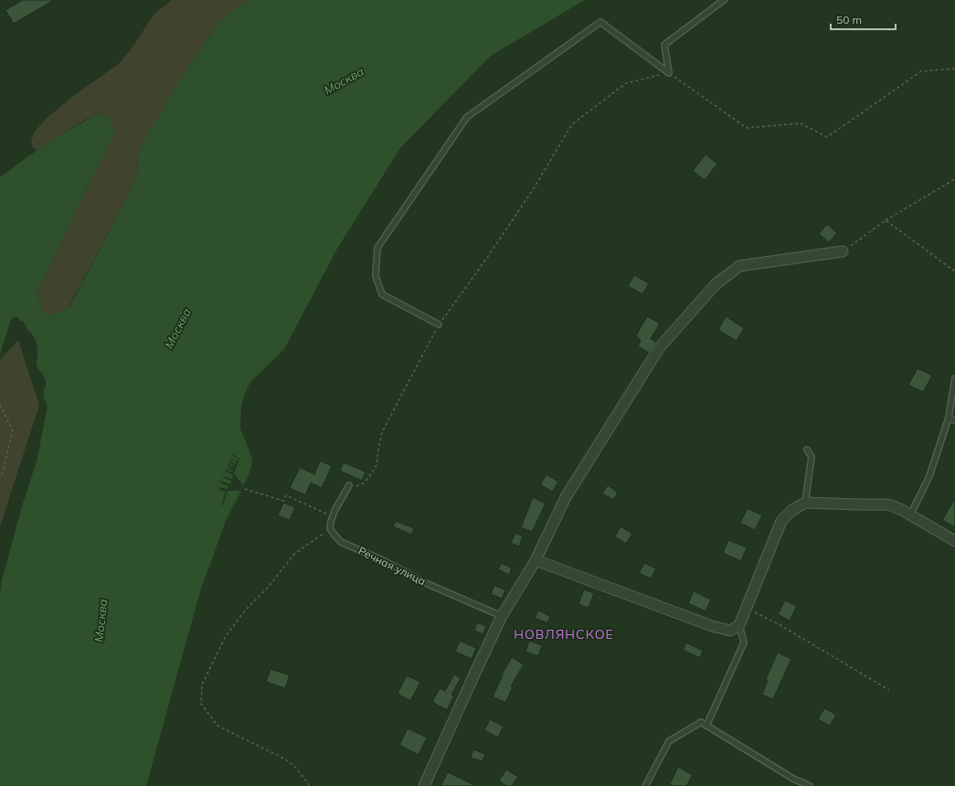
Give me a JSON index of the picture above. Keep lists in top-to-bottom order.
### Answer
{
  "streets": {
    "lane": ["Речная улица"]
  },
  "districts": ["НОВЛЯНСКОЕ"],
  "water": ["Москва"],
  "scale_bar": "50 m"
}
